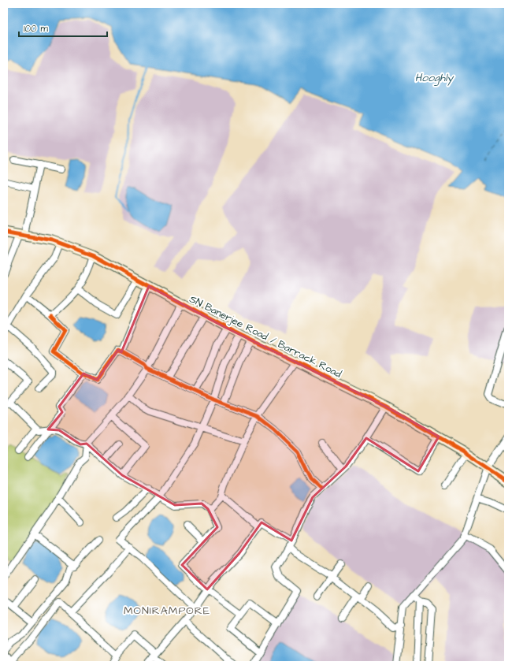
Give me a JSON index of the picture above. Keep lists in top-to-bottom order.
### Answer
{
  "streets": {
    "street": ["SN Banerjee Road / Barrack Road"]
  },
  "districts": ["MONIRAMPORE"],
  "water": ["Hooghly"],
  "scale_bar": "100 m"
}
